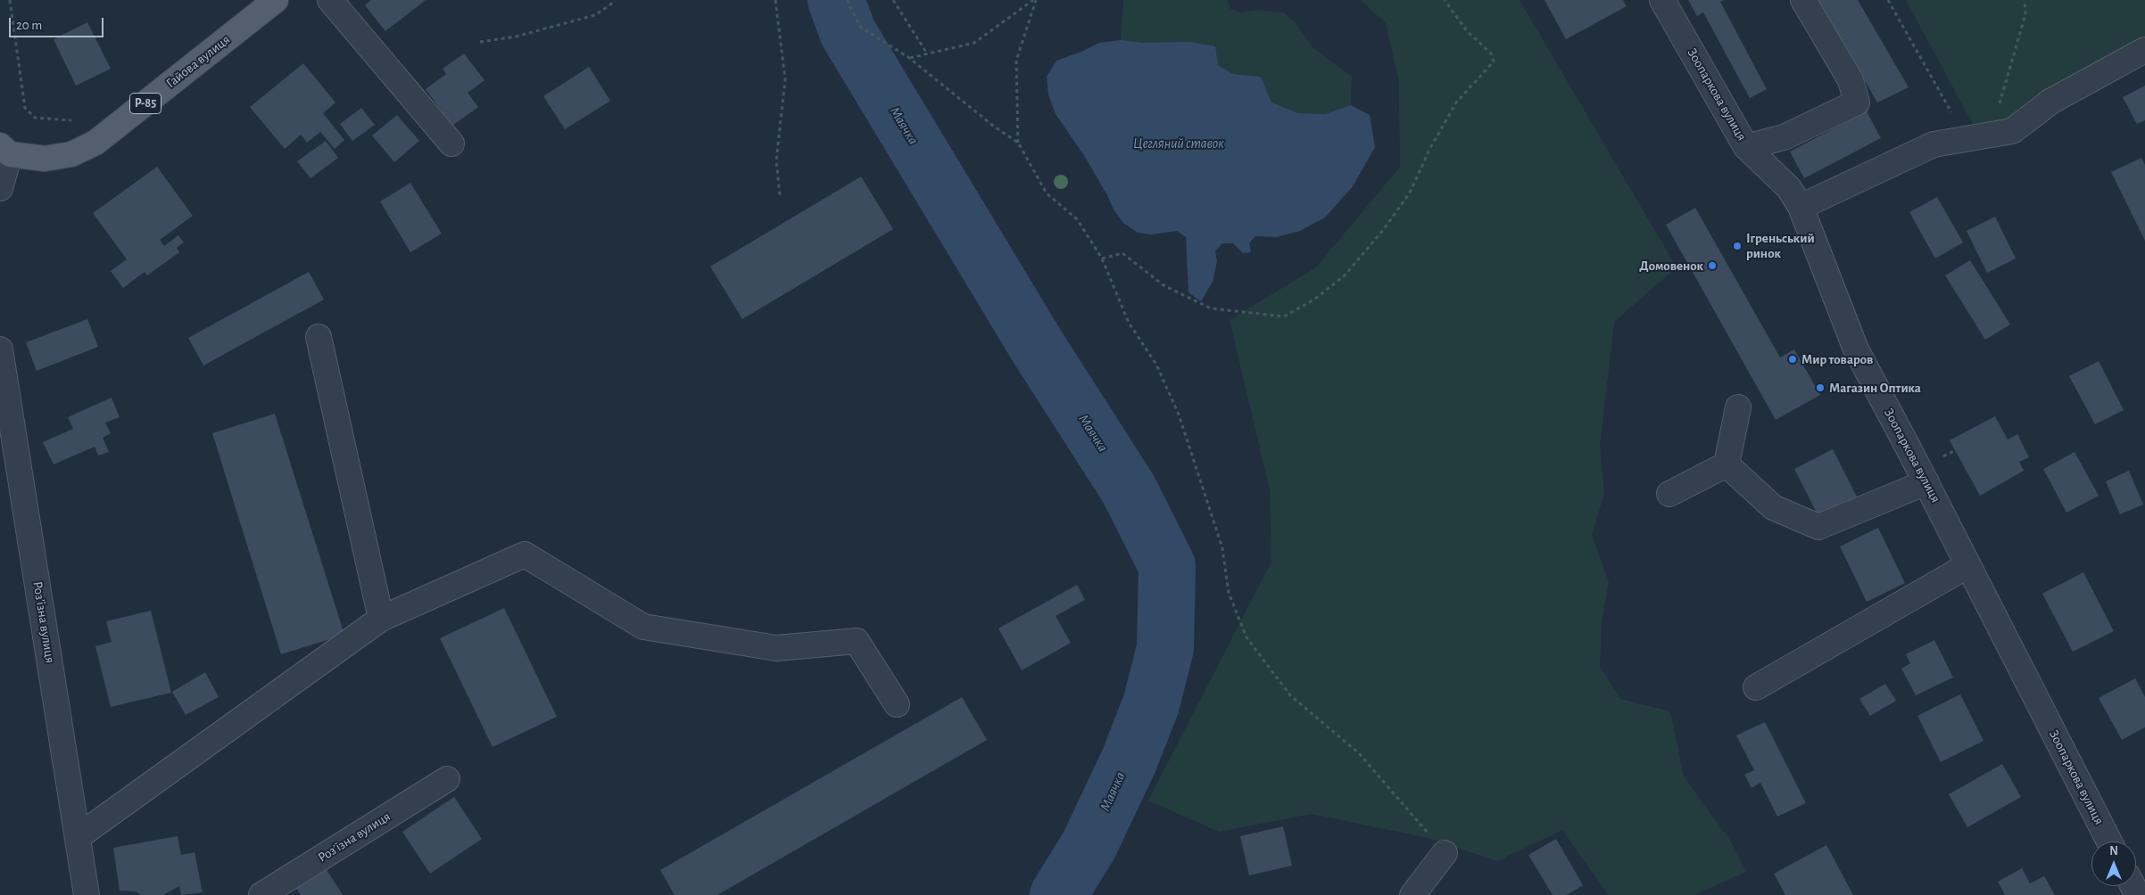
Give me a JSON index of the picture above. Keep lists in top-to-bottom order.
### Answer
{
  "streets": {
    "main road": ["Гайова вулиця", "Р-85"],
    "street": ["Зоопаркова вулиця", "Розʼїзна вулиця"]
  },
  "water": ["Маячка", "Цегляний ставок"],
  "places": [
    "Ігреньський ринок",
    "Домовенок",
    "Мир товаров",
    "Магазин Оптика"
  ],
  "scale_bar": "20 m",
  "north": "top"
}
